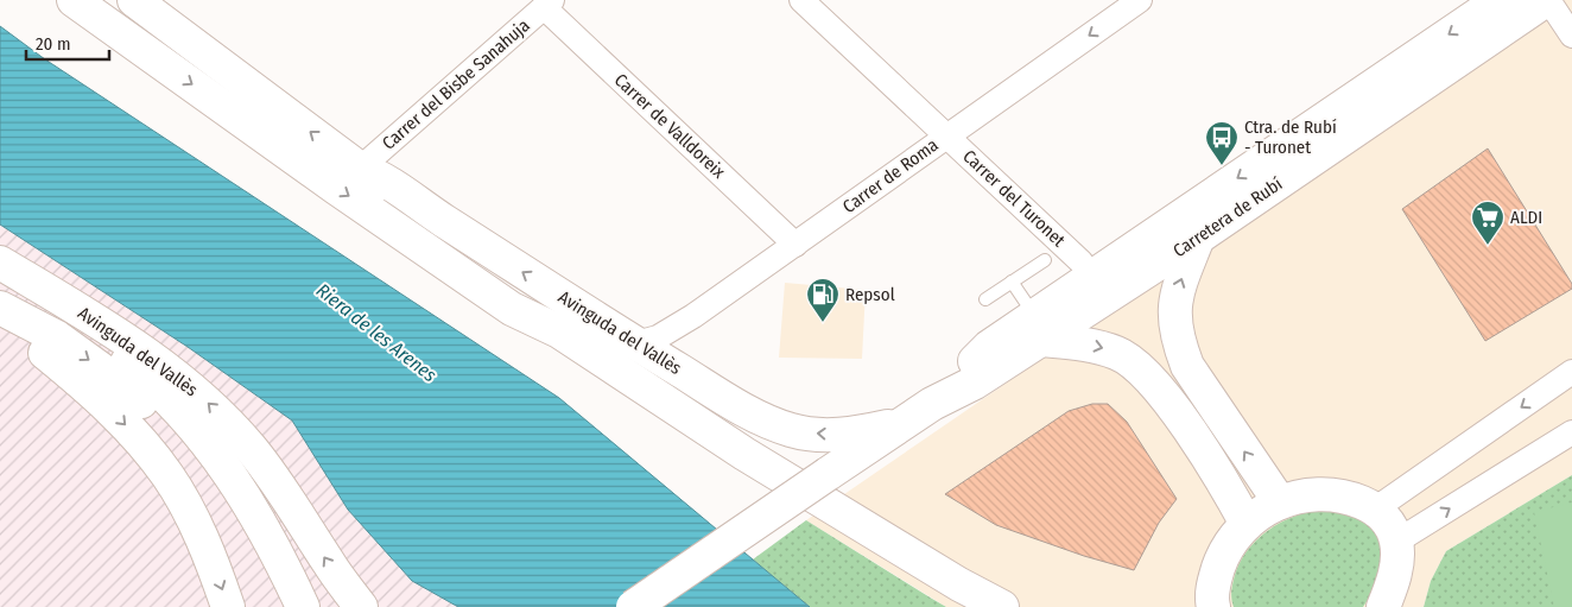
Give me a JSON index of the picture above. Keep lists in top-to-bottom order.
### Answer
{
  "streets": {
    "main road": ["Carretera de Rubí", "Avinguda del Vallès"],
    "street": [
      "Carrer del Bisbe Sanahuja",
      "Carrer de Valldoreix",
      "Carrer de Roma",
      "Carrer del Turonet"
    ]
  },
  "crossings": [
    ["Carrer del Bisbe Sanahuja", "Carrer de Valldoreix"],
    ["Carrer del Bisbe Sanahuja", "Avinguda del Vallès"],
    ["Carrer de Valldoreix", "Carrer de Roma"],
    ["Carrer de Roma", "Carrer del Turonet"],
    ["Carrer de Roma", "Avinguda del Vallès"],
    ["Carrer del Turonet", "Carretera de Rubí"],
    ["Carretera de Rubí", "Avinguda del Vallès"]
  ],
  "one_way": ["Carrer de Roma"],
  "water": ["Riera de les Arenes"],
  "places": {
    "bus stop": ["Ctra. de Rubí - Turonet"],
    "supermarket": ["ALDI"],
    "fuel station": ["Repsol"]
  },
  "scale_bar": "20 m"
}
